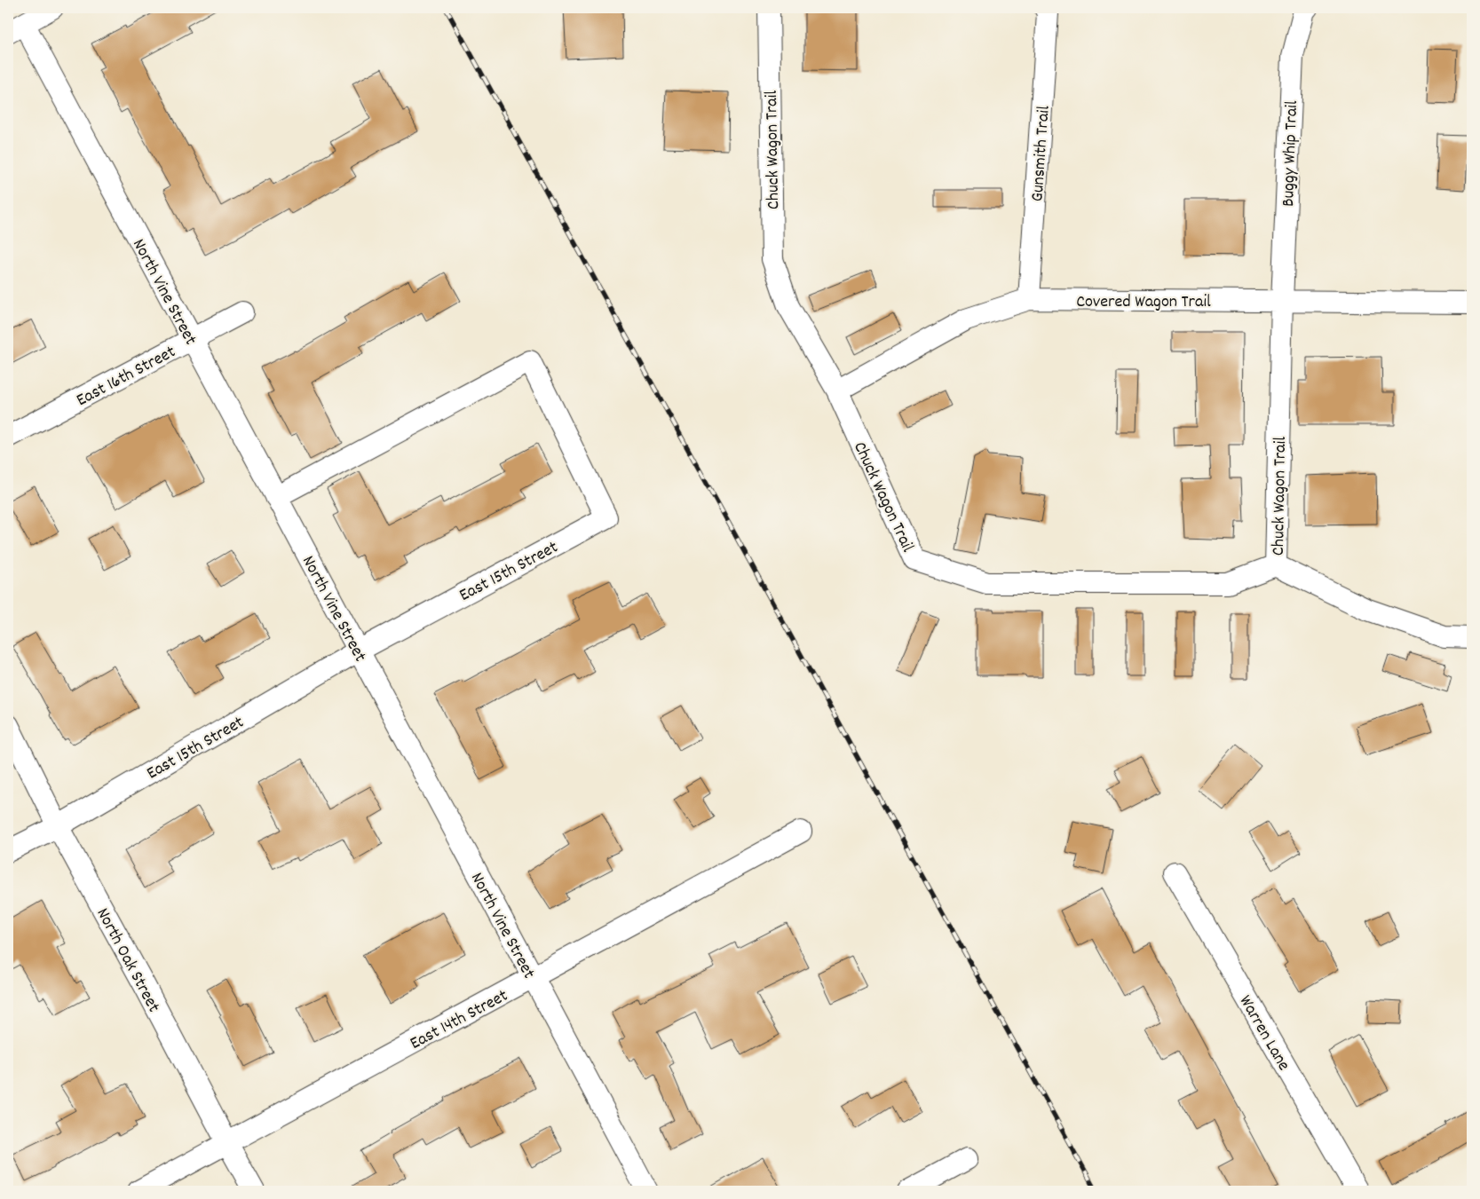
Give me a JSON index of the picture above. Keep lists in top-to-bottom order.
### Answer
{
  "streets": {
    "street": [
      "Chuck Wagon Trail",
      "Gunsmith Trail",
      "Buggy Whip Trail",
      "North Vine Street",
      "Covered Wagon Trail",
      "East 16th Street",
      "East 15th Street",
      "North Oak Street",
      "East 14th Street",
      "Warren Lane"
    ]
  },
  "crossings": [
    ["Chuck Wagon Trail", "Buggy Whip Trail"],
    ["Chuck Wagon Trail", "Covered Wagon Trail"],
    ["Gunsmith Trail", "Covered Wagon Trail"],
    ["Buggy Whip Trail", "Covered Wagon Trail"],
    ["North Vine Street", "East 16th Street"],
    ["North Vine Street", "East 15th Street"],
    ["North Vine Street", "East 14th Street"],
    ["East 15th Street", "North Oak Street"],
    ["North Oak Street", "East 14th Street"]
  ]
}
